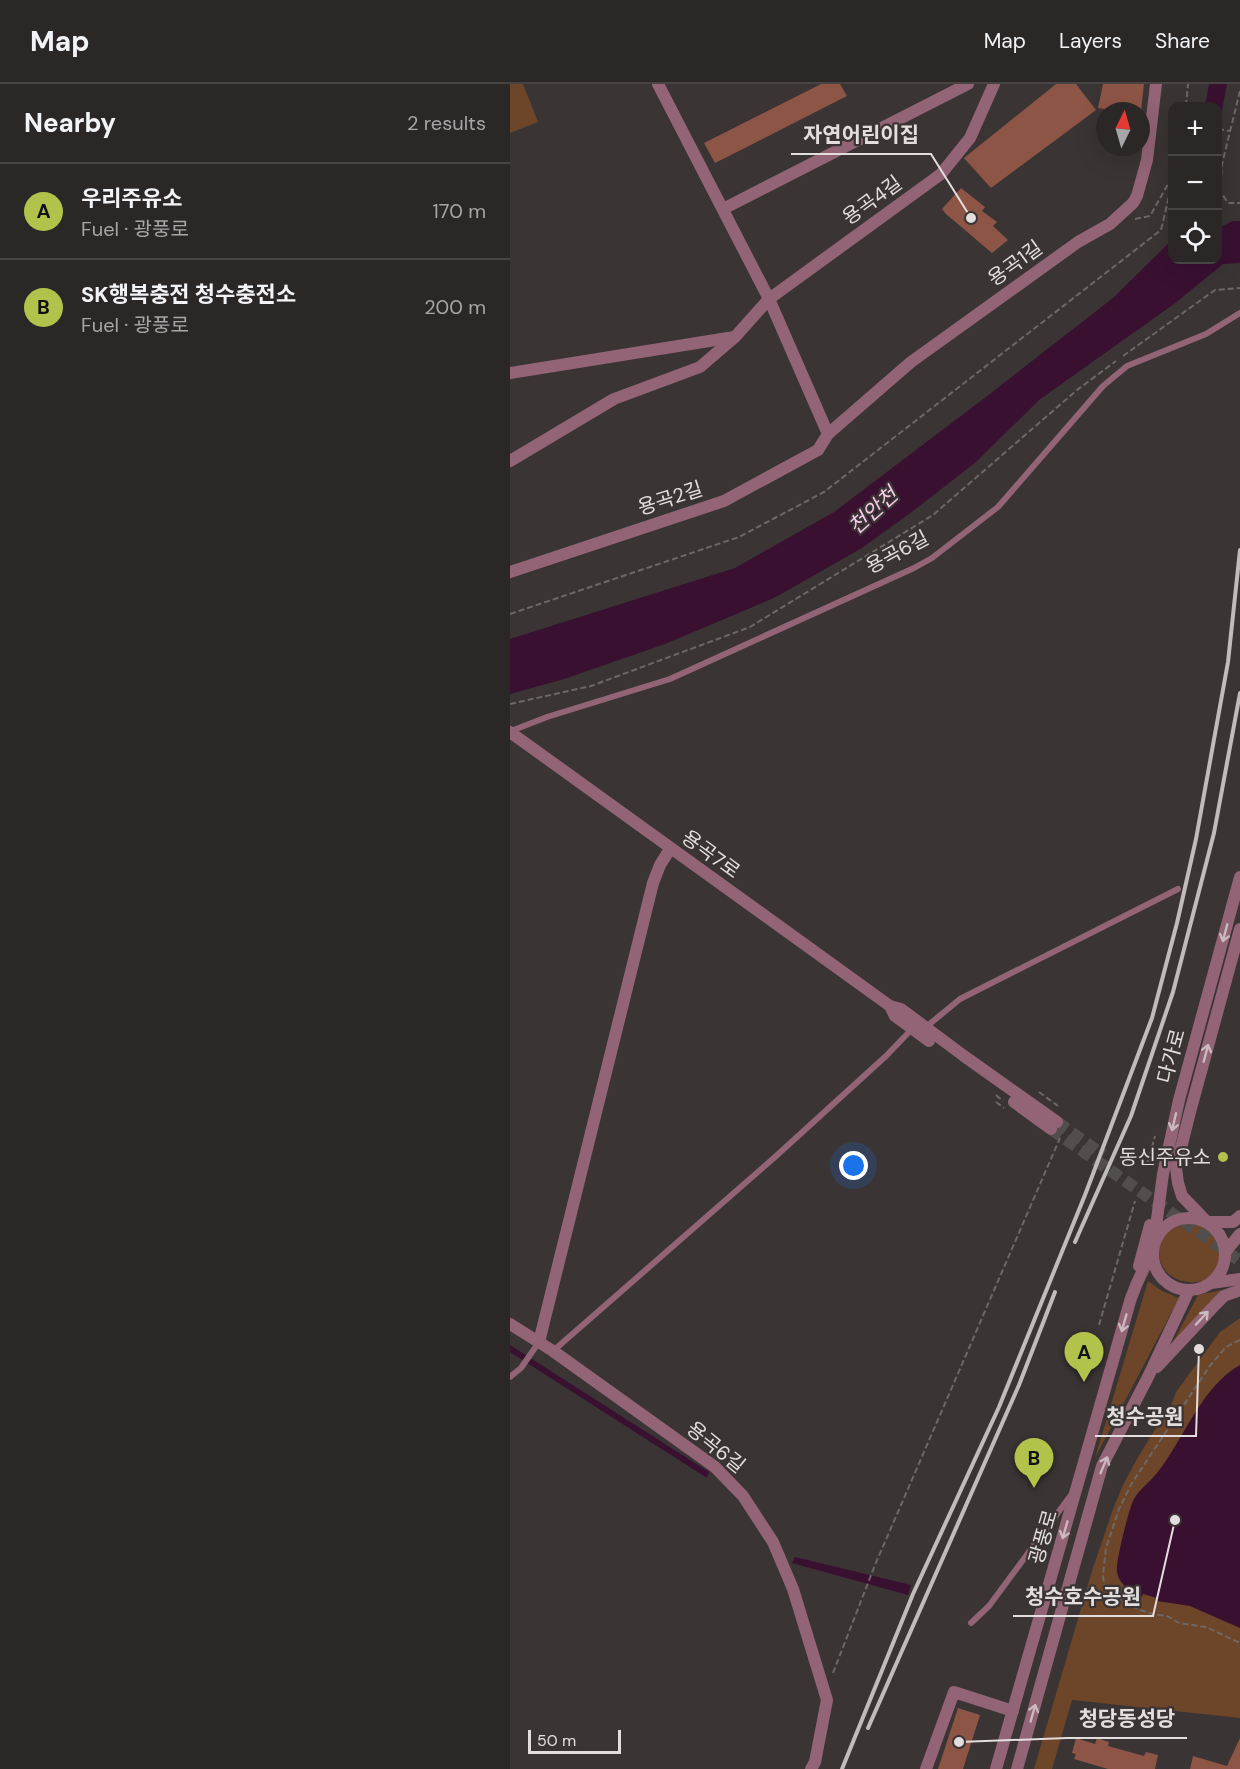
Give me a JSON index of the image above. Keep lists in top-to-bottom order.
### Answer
{
  "streets": {
    "street": [
      "용곡4길",
      "용곡1길",
      "용곡2길",
      "용곡6길",
      "용곡7로",
      "다가로",
      "광풍로"
    ]
  },
  "crossings": [
    ["용곡1길", "용곡2길"],
    ["용곡6길", "용곡7로"],
    ["다가로", "광풍로"]
  ],
  "water": ["천안천"],
  "places": [
    "자연어린이집",
    "동신주유소",
    "청수공원",
    "청수호수공원",
    "청당동성당"
  ],
  "scale_bar": "50 m",
  "north": "top",
  "page": {
    "header": "Map",
    "nav": ["Map", "Layers", "Share"],
    "heading": ["Nearby", "2 results"],
    "map_buttons": ["+", "−"],
    "list": [
      {
        "mark": "A",
        "name": "우리주유소",
        "note": "Fuel · 광풍로",
        "value": "170 m"
      },
      {
        "mark": "B",
        "name": "SK행복충전 청수충전소",
        "note": "Fuel · 광풍로",
        "value": "200 m"
      }
    ],
    "pins": ["A", "B"],
    "scale": "50 m"
  }
}
